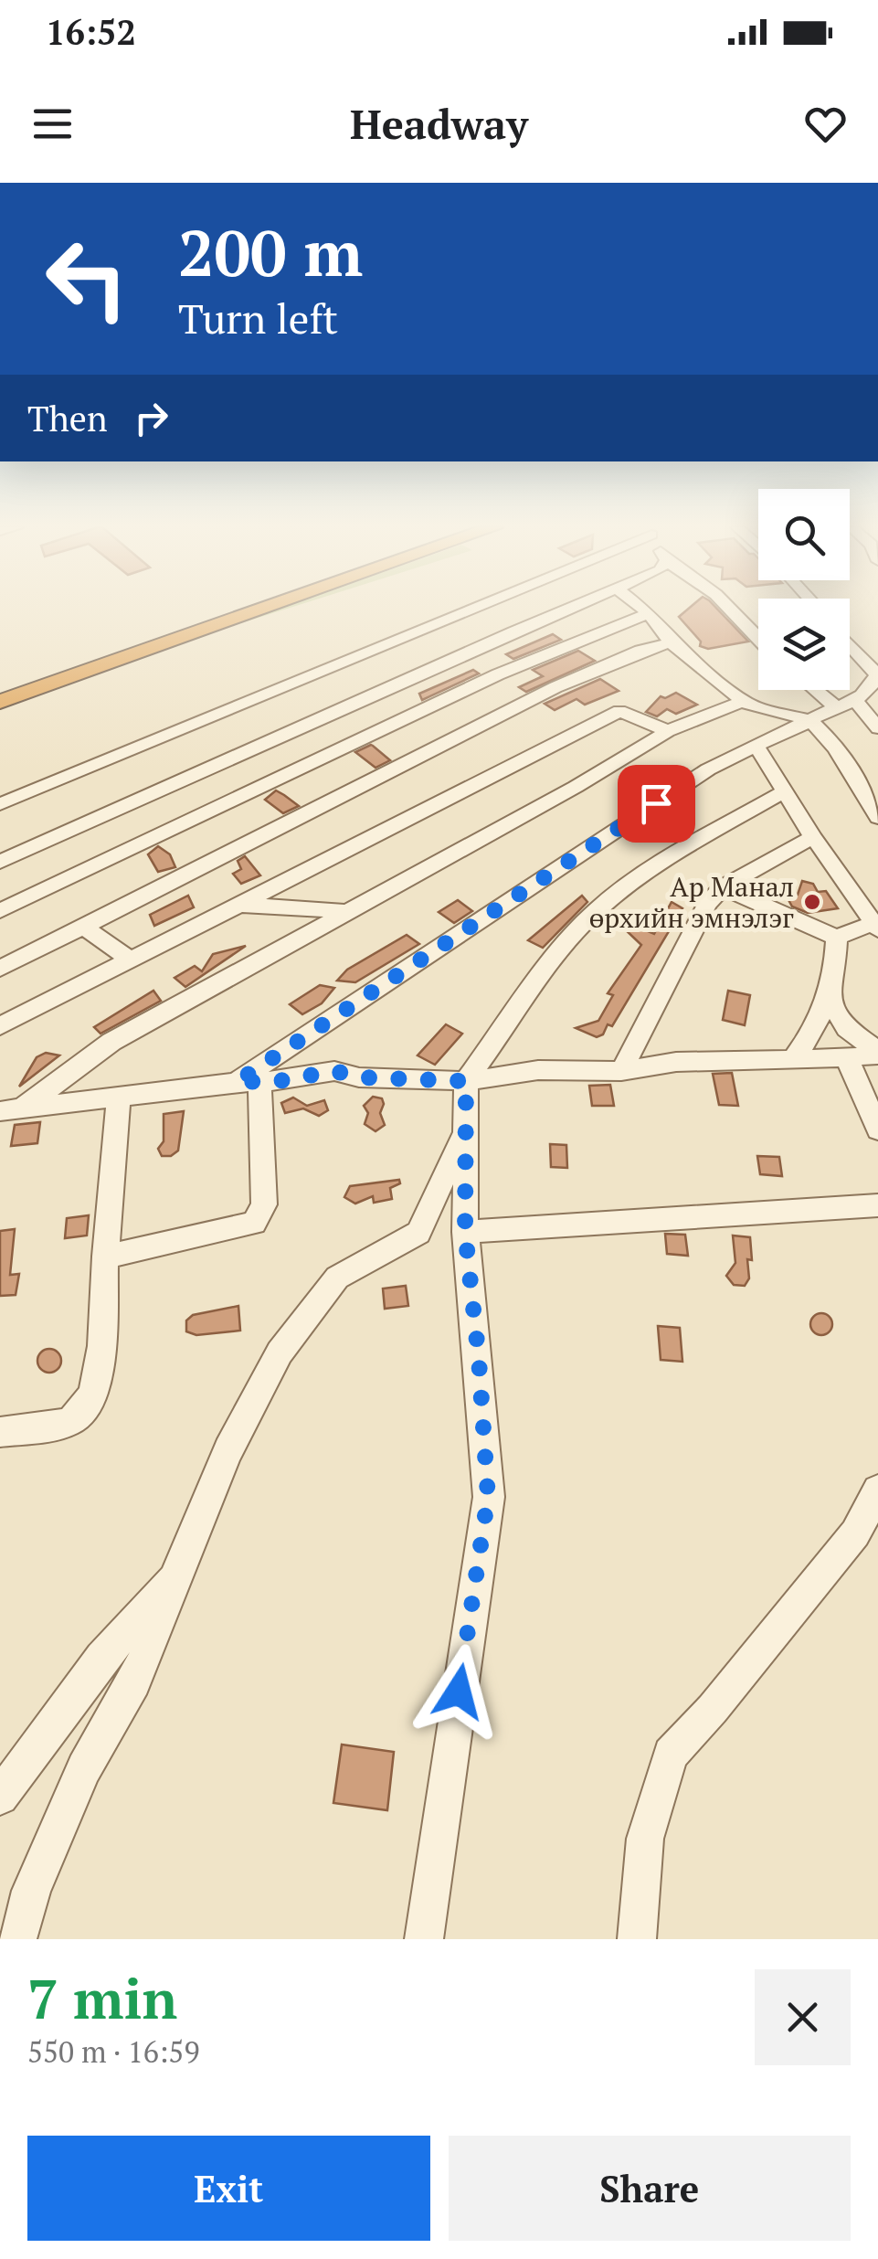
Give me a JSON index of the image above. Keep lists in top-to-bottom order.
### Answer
{
  "places": ["Ар Манал өрхийн эмнэлэг"],
  "page": {
    "status": "16:52",
    "header": "Headway",
    "turn": ["200 m", "Turn left"],
    "then": "Then",
    "heading": ["7 min", "550 m · 16:59"],
    "buttons": ["Exit", "Share"]
  }
}
